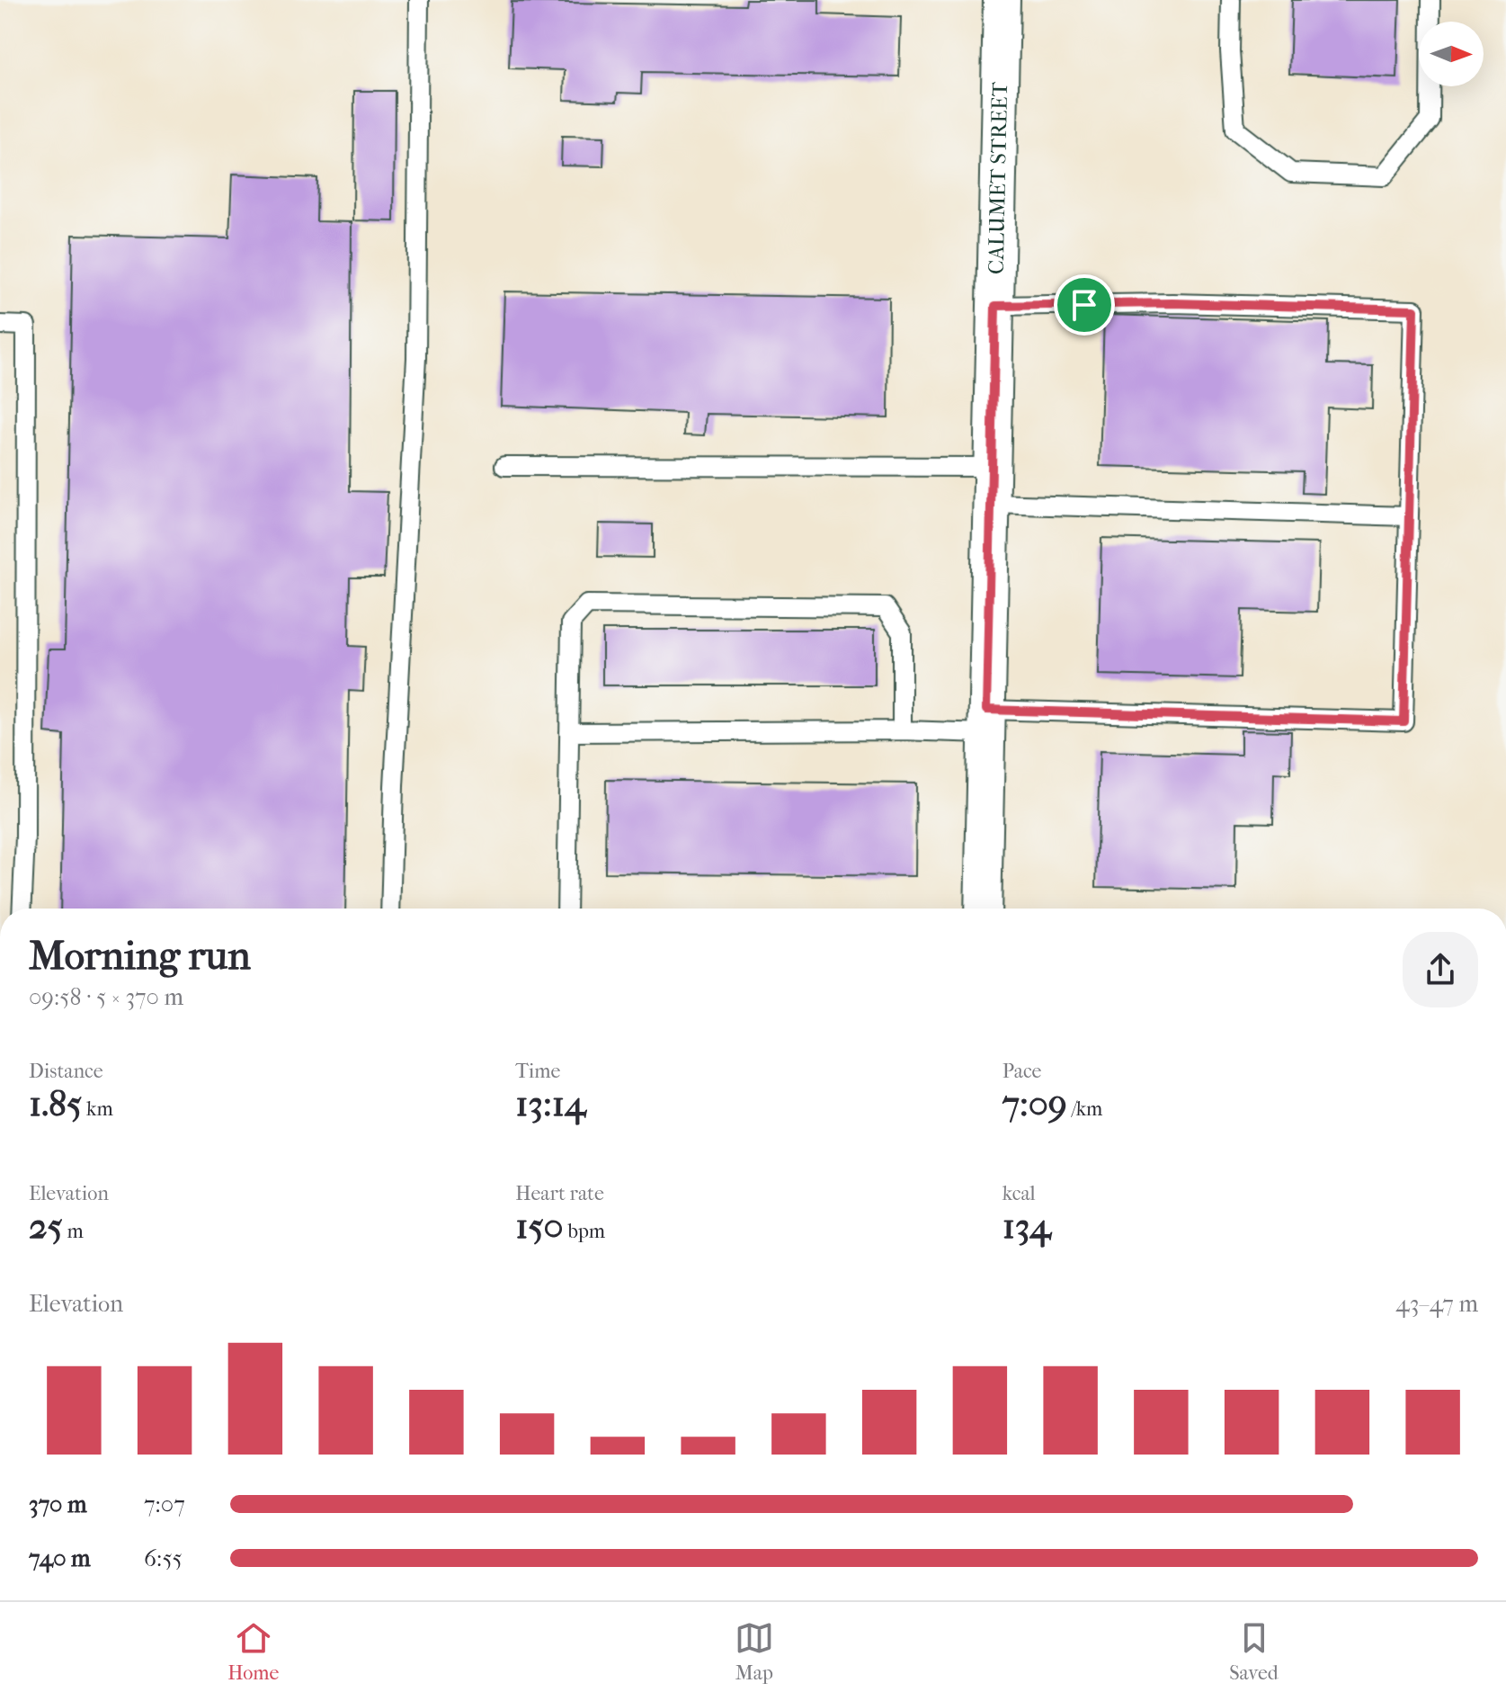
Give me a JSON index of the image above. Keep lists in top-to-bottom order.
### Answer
{
  "streets": {
    "street": ["CALUMET STREET"]
  },
  "north": "right",
  "page": {
    "heading": ["Morning run", "09:58 · 5 × 370 m"],
    "stats": [
      ["Distance", "1.85 km"],
      ["Time", "13:14"],
      ["Pace", "7:09 /km"],
      ["Elevation", "25 m"],
      ["Heart rate", "150 bpm"],
      ["kcal", "134"]
    ],
    "chart": ["Elevation", "43–47 m"],
    "list": [
      {
        "name": "370 m",
        "note": "7:07"
      },
      {
        "name": "740 m",
        "note": "6:55"
      }
    ],
    "tabs": ["Home", "Map", "Saved"]
  }
}
